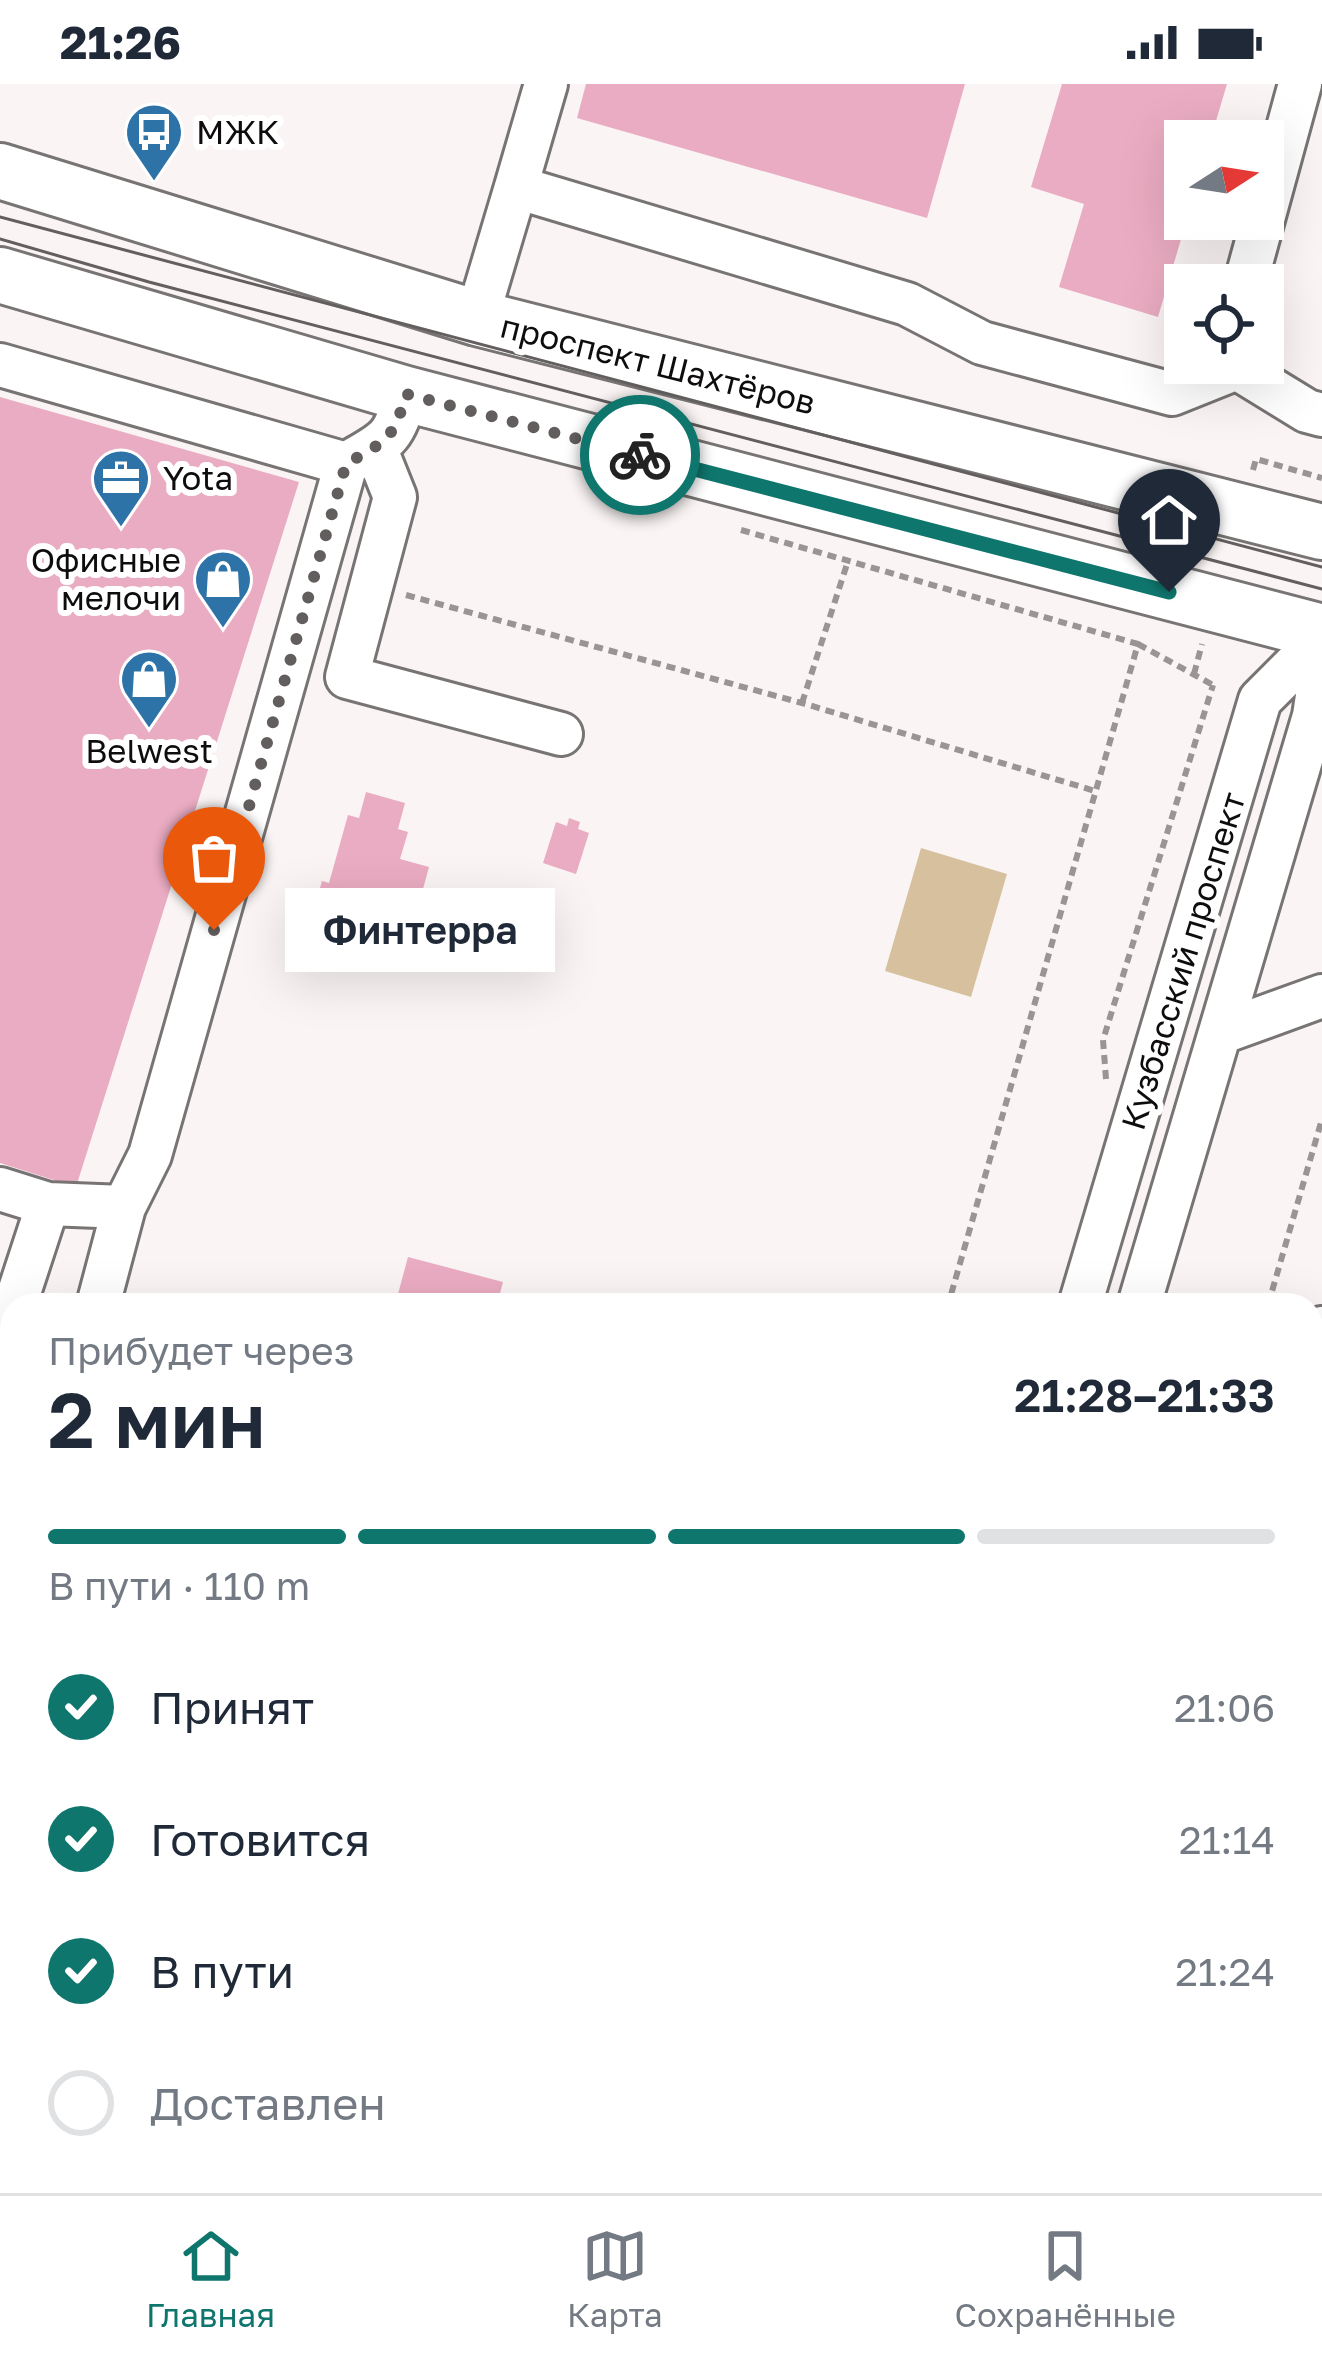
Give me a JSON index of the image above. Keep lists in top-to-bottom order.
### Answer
{
  "streets": {
    "main road": ["проспект Шахтёров"],
    "street": ["Кузбасский проспект"]
  },
  "places": {
    "bus stop": ["МЖК"],
    "office": ["Yota"],
    "shop": ["Офисные мелочи", "Belwest"],
    "other": ["Финтерра"]
  },
  "north": "right",
  "page": {
    "status": "21:26",
    "bubble": "Финтерра",
    "heading": ["2 мин", "Прибудет через", "21:28–21:33"],
    "bar": "В пути · 110 m",
    "list": [
      ["Принят", "21:06"],
      ["Готовится", "21:14"],
      ["В пути", "21:24"],
      "Доставлен"
    ],
    "tabs": ["Главная", "Карта", "Сохранённые"]
  }
}
